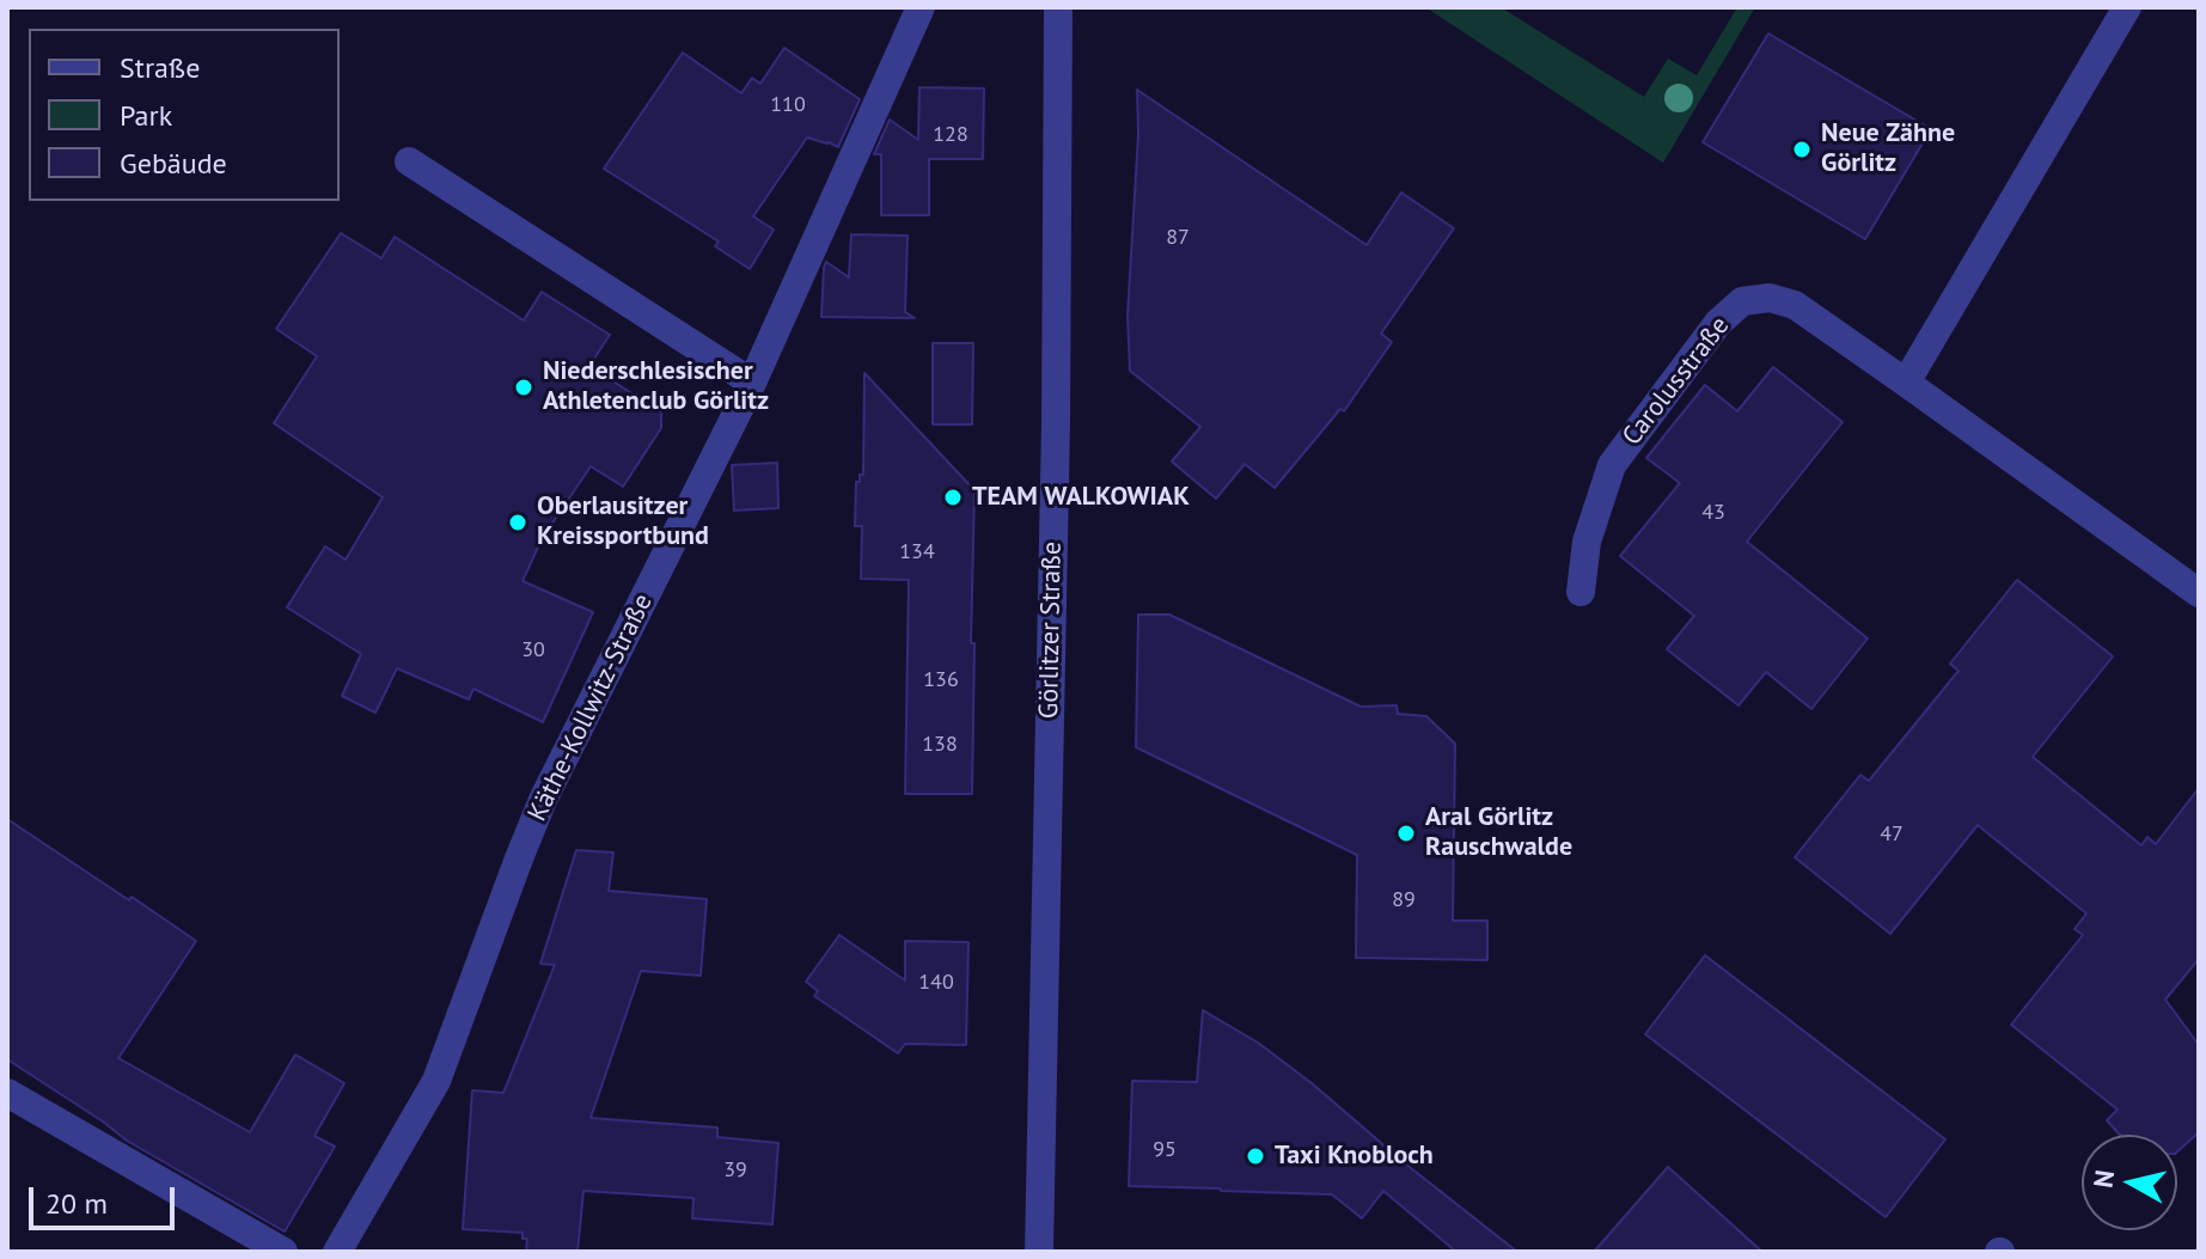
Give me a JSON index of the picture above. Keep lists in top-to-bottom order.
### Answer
{
  "streets": {
    "street": ["Carolusstraße", "Görlitzer Straße", "Käthe-Kollwitz-Straße"]
  },
  "places": [
    "Neue Zähne Görlitz",
    "Niederschlesischer Athletenclub Görlitz",
    "TEAM WALKOWIAK",
    "Oberlausitzer Kreissportbund",
    "Aral Görlitz Rauschwalde",
    "Taxi Knobloch"
  ],
  "house_numbers": [
    "110",
    "128",
    "87",
    "43",
    "134",
    "30",
    "136",
    "138",
    "47",
    "89",
    "140",
    "95",
    "39"
  ],
  "legend": ["Straße", "Park", "Gebäude"],
  "scale_bar": "20 m",
  "north": "left"
}
